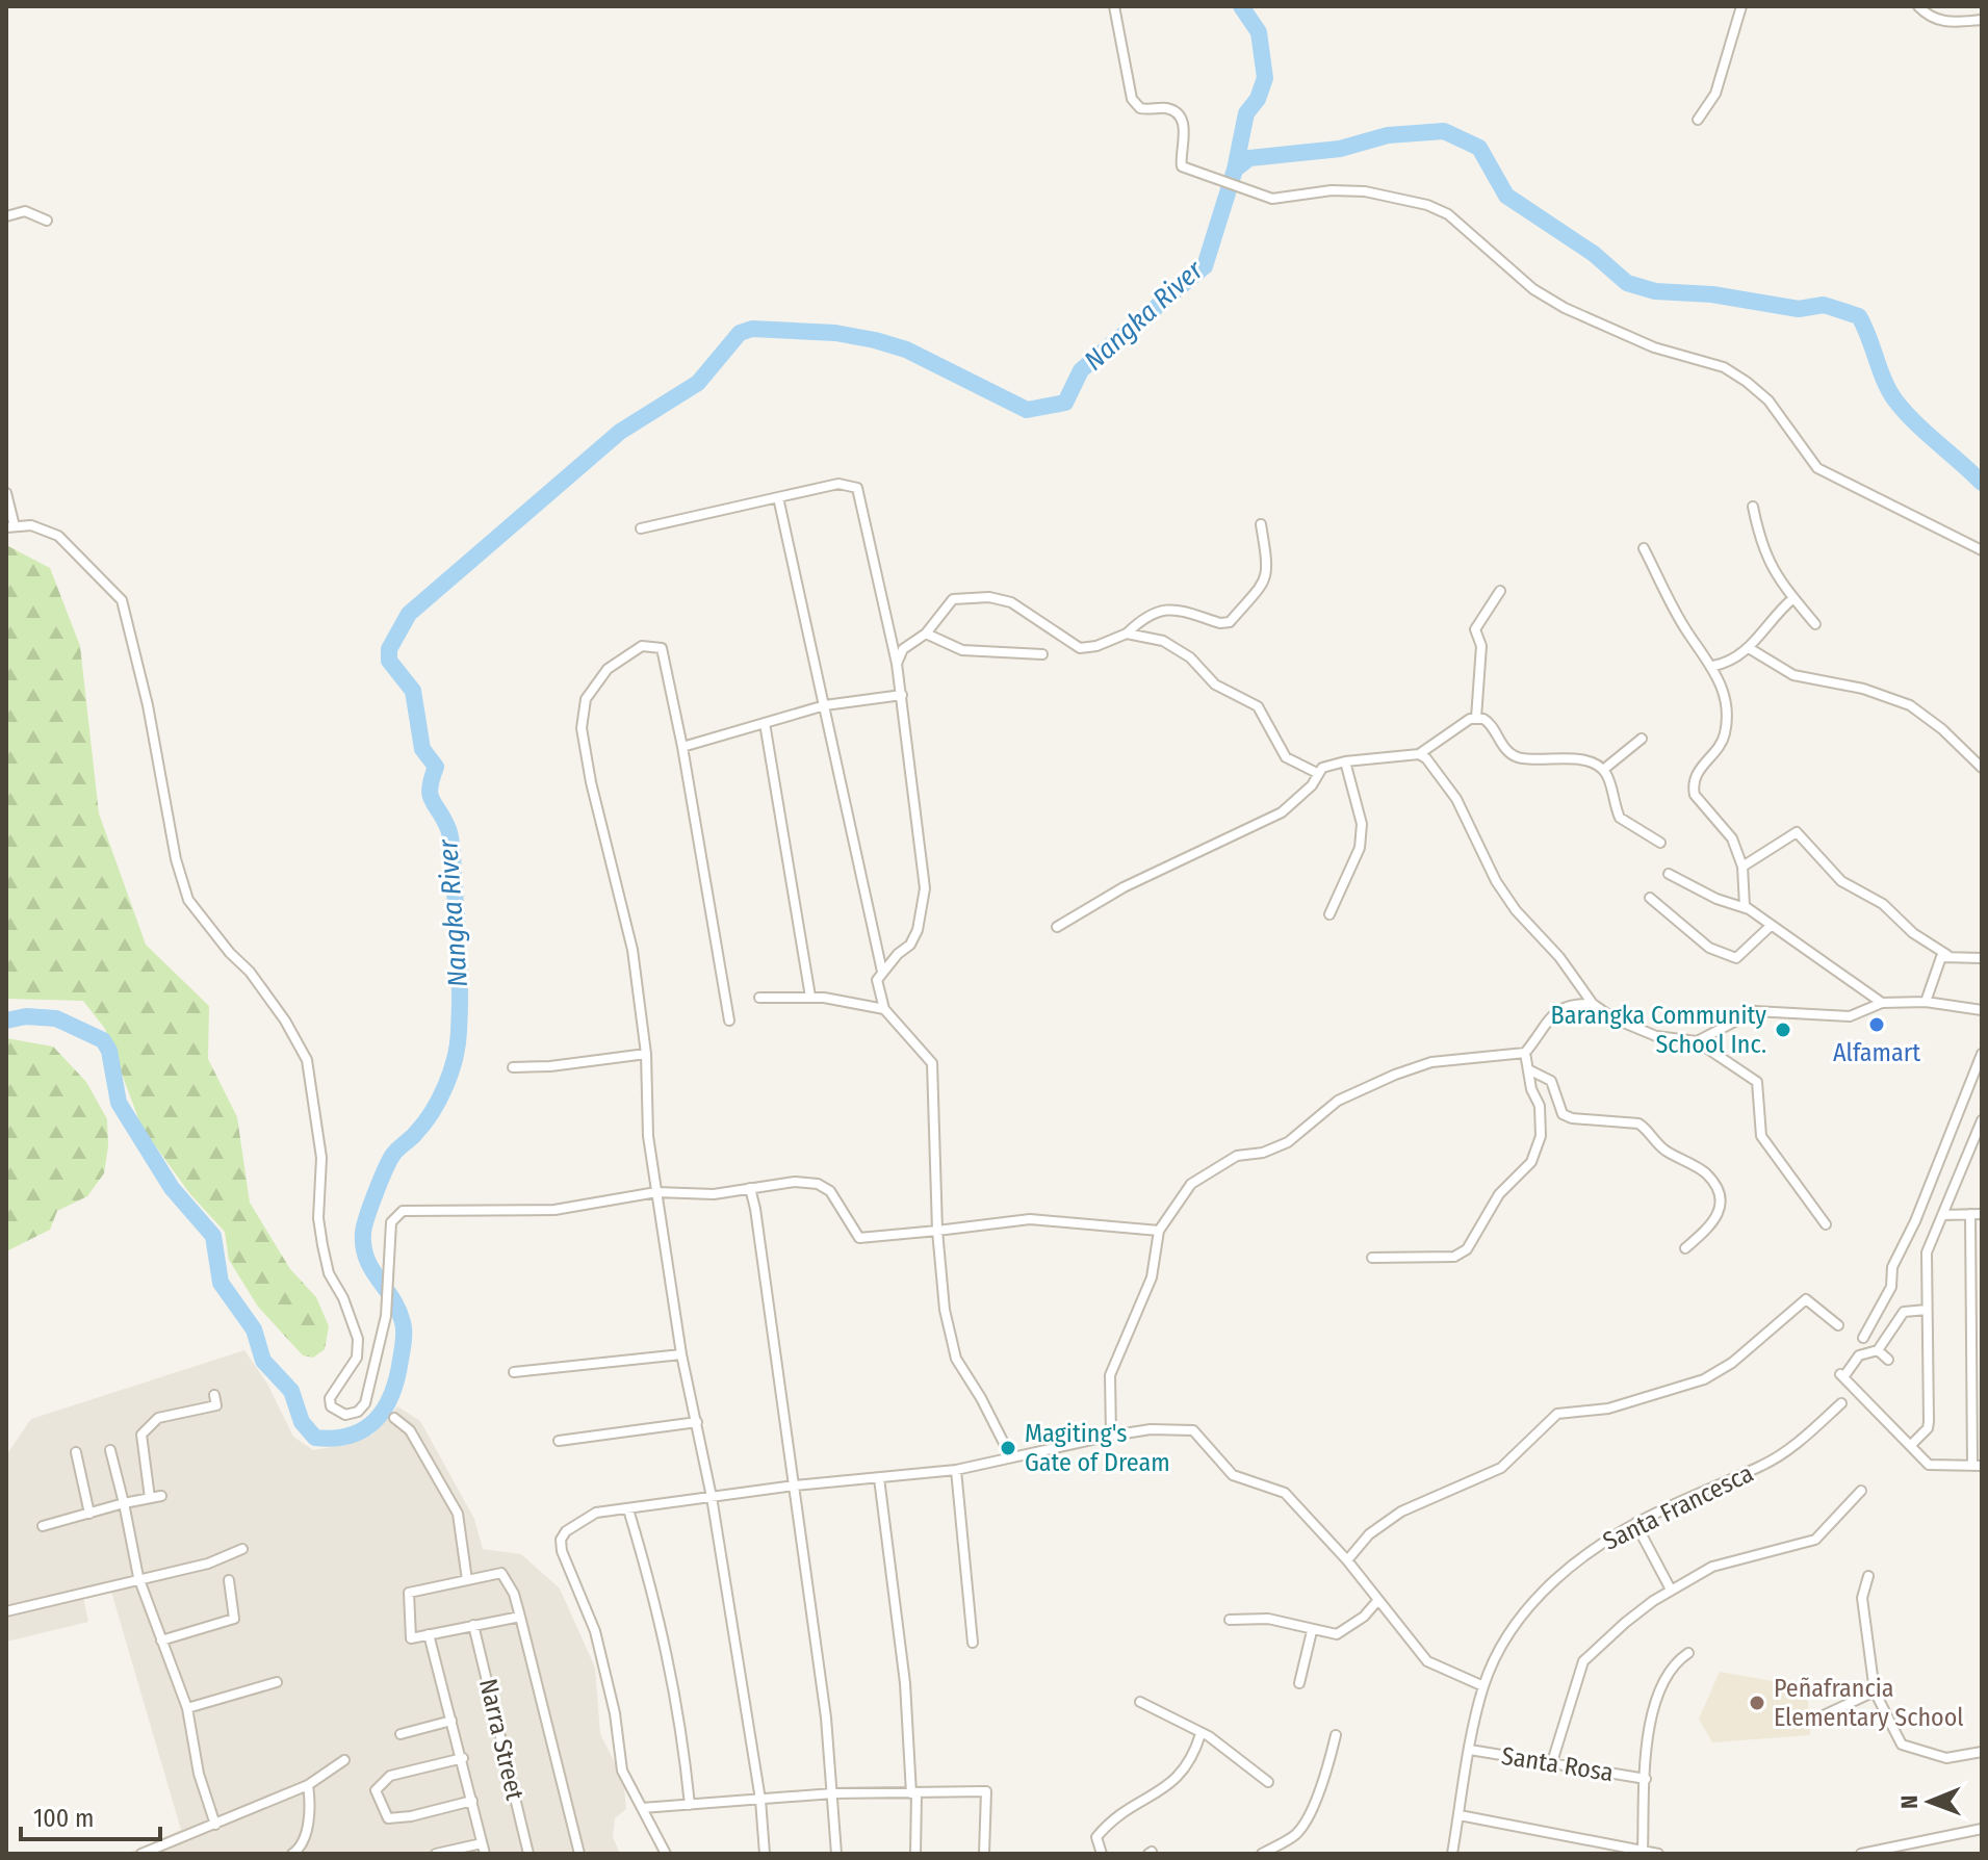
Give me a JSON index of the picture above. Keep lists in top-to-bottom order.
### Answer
{
  "streets": {
    "street": ["Santa Francesca", "Narra Street", "Santa Rosa"]
  },
  "crossings": [
    ["Santa Francesca", "Santa Rosa"]
  ],
  "water": ["Nangka River"],
  "places": [
    "Alfamart",
    "Barangka Community School Inc.",
    "Magiting's Gate of Dream",
    "Peñafrancia Elementary School"
  ],
  "scale_bar": "100 m",
  "north": "left"
}
